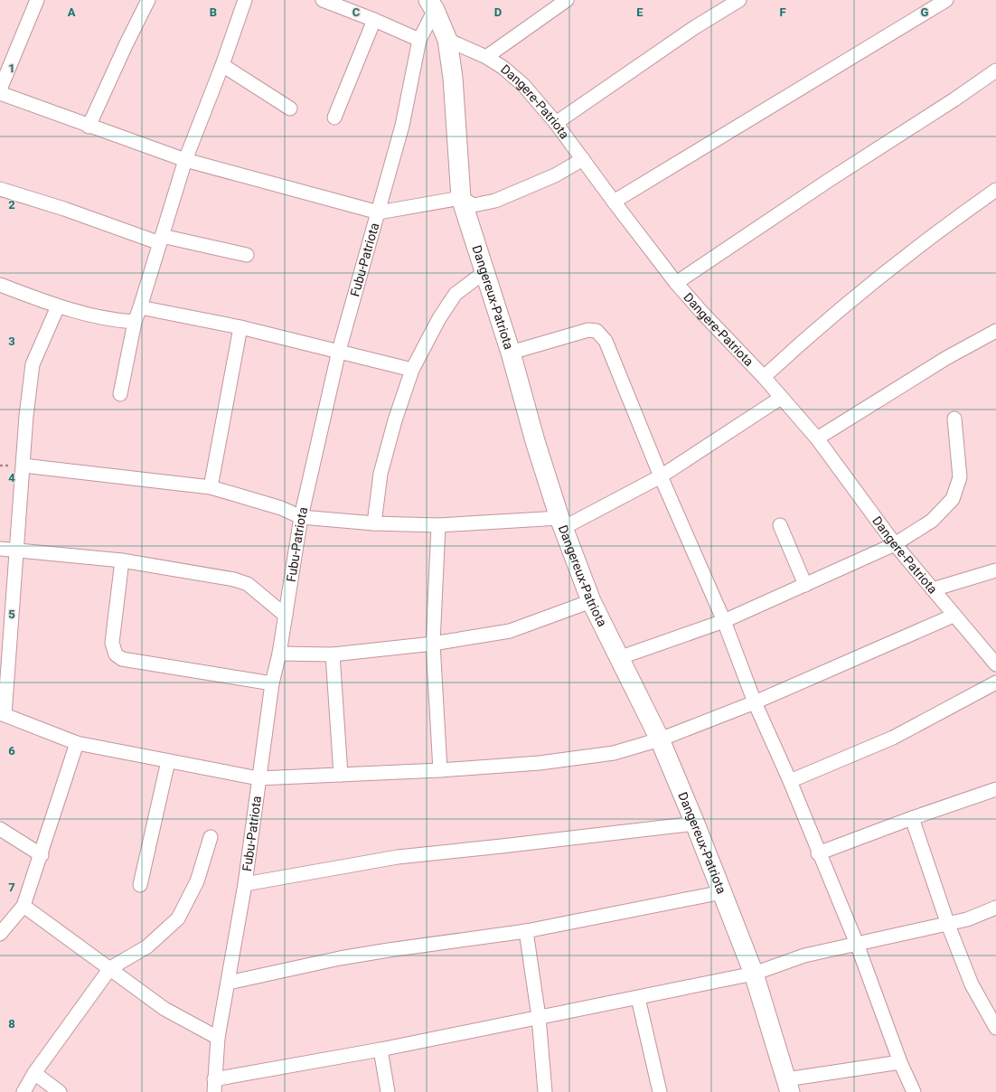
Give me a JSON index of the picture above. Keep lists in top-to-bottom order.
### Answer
{
  "streets": {
    "street": ["Dangere-Patriota", "Fubu-Patriota", "Dangereux-Patriota"]
  },
  "crossings": [
    ["Dangere-Patriota", "Dangereux-Patriota"]
  ],
  "grid": {
    "columns": [
      "A",
      "B",
      "C",
      "D",
      "E",
      "F",
      "G"
    ],
    "rows": [
      "1",
      "2",
      "3",
      "4",
      "5",
      "6",
      "7",
      "8"
    ]
  }
}
